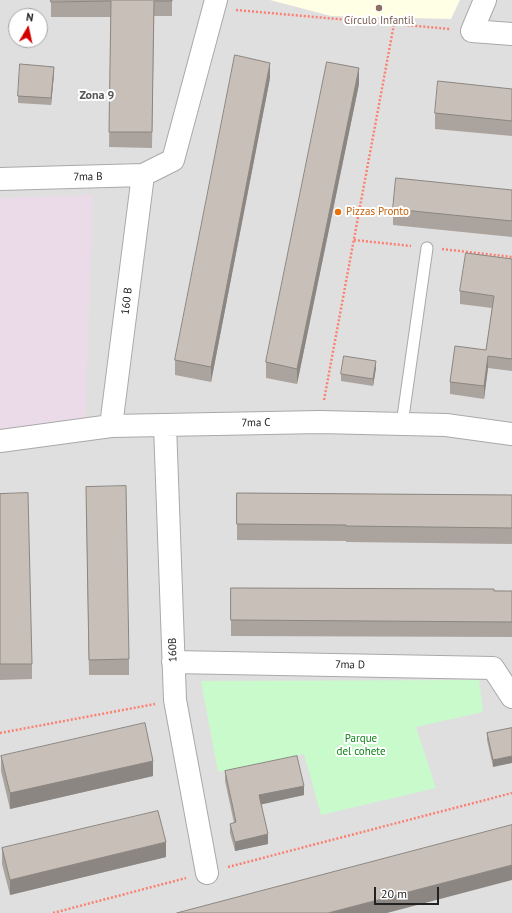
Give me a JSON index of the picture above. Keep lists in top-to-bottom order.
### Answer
{
  "streets": {
    "street": [
      "7ma B",
      "160 B",
      "7ma C",
      "160B",
      "7ma D"
    ]
  },
  "crossings": [
    ["7ma B", "160 B"],
    ["160 B", "7ma C"],
    ["7ma C", "160B"],
    ["160B", "7ma D"]
  ],
  "districts": ["Zona 9"],
  "parks": ["Parque del cohete"],
  "places": ["Círculo Infantil", "Pizzas Pronto"],
  "scale_bar": "20 m",
  "north": "top"
}
